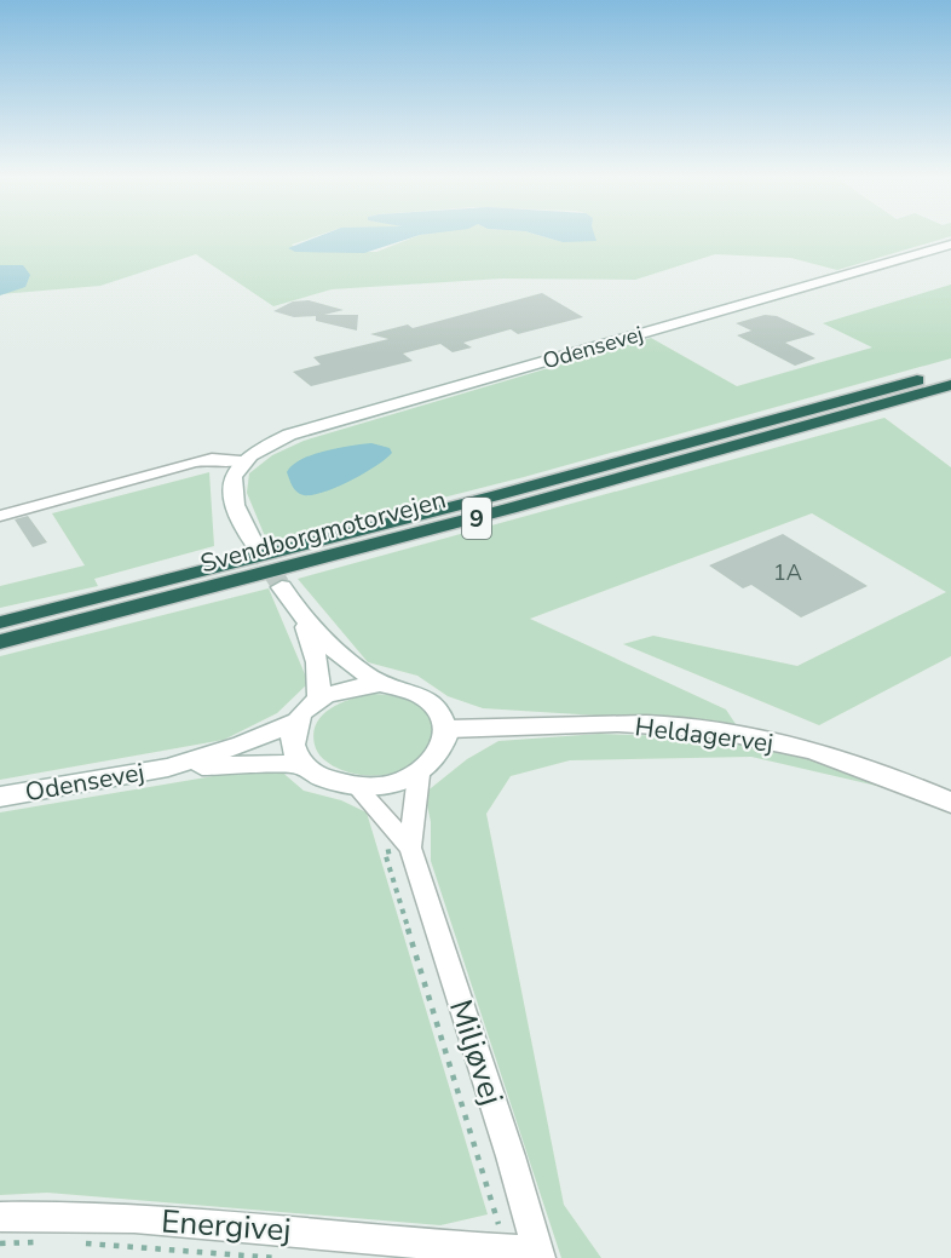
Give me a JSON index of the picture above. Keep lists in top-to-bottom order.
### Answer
{
  "streets": {
    "highway": ["9", "Svendborgmotorvejen"],
    "main road": ["Odensevej", "Heldagervej"],
    "street": ["Miljøvej", "Energivej"]
  },
  "crossings": [
    ["Odensevej", "Heldagervej"],
    ["Odensevej", "Miljøvej"],
    ["Heldagervej", "Miljøvej"],
    ["Miljøvej", "Energivej"]
  ],
  "house_numbers": ["1A"]
}
